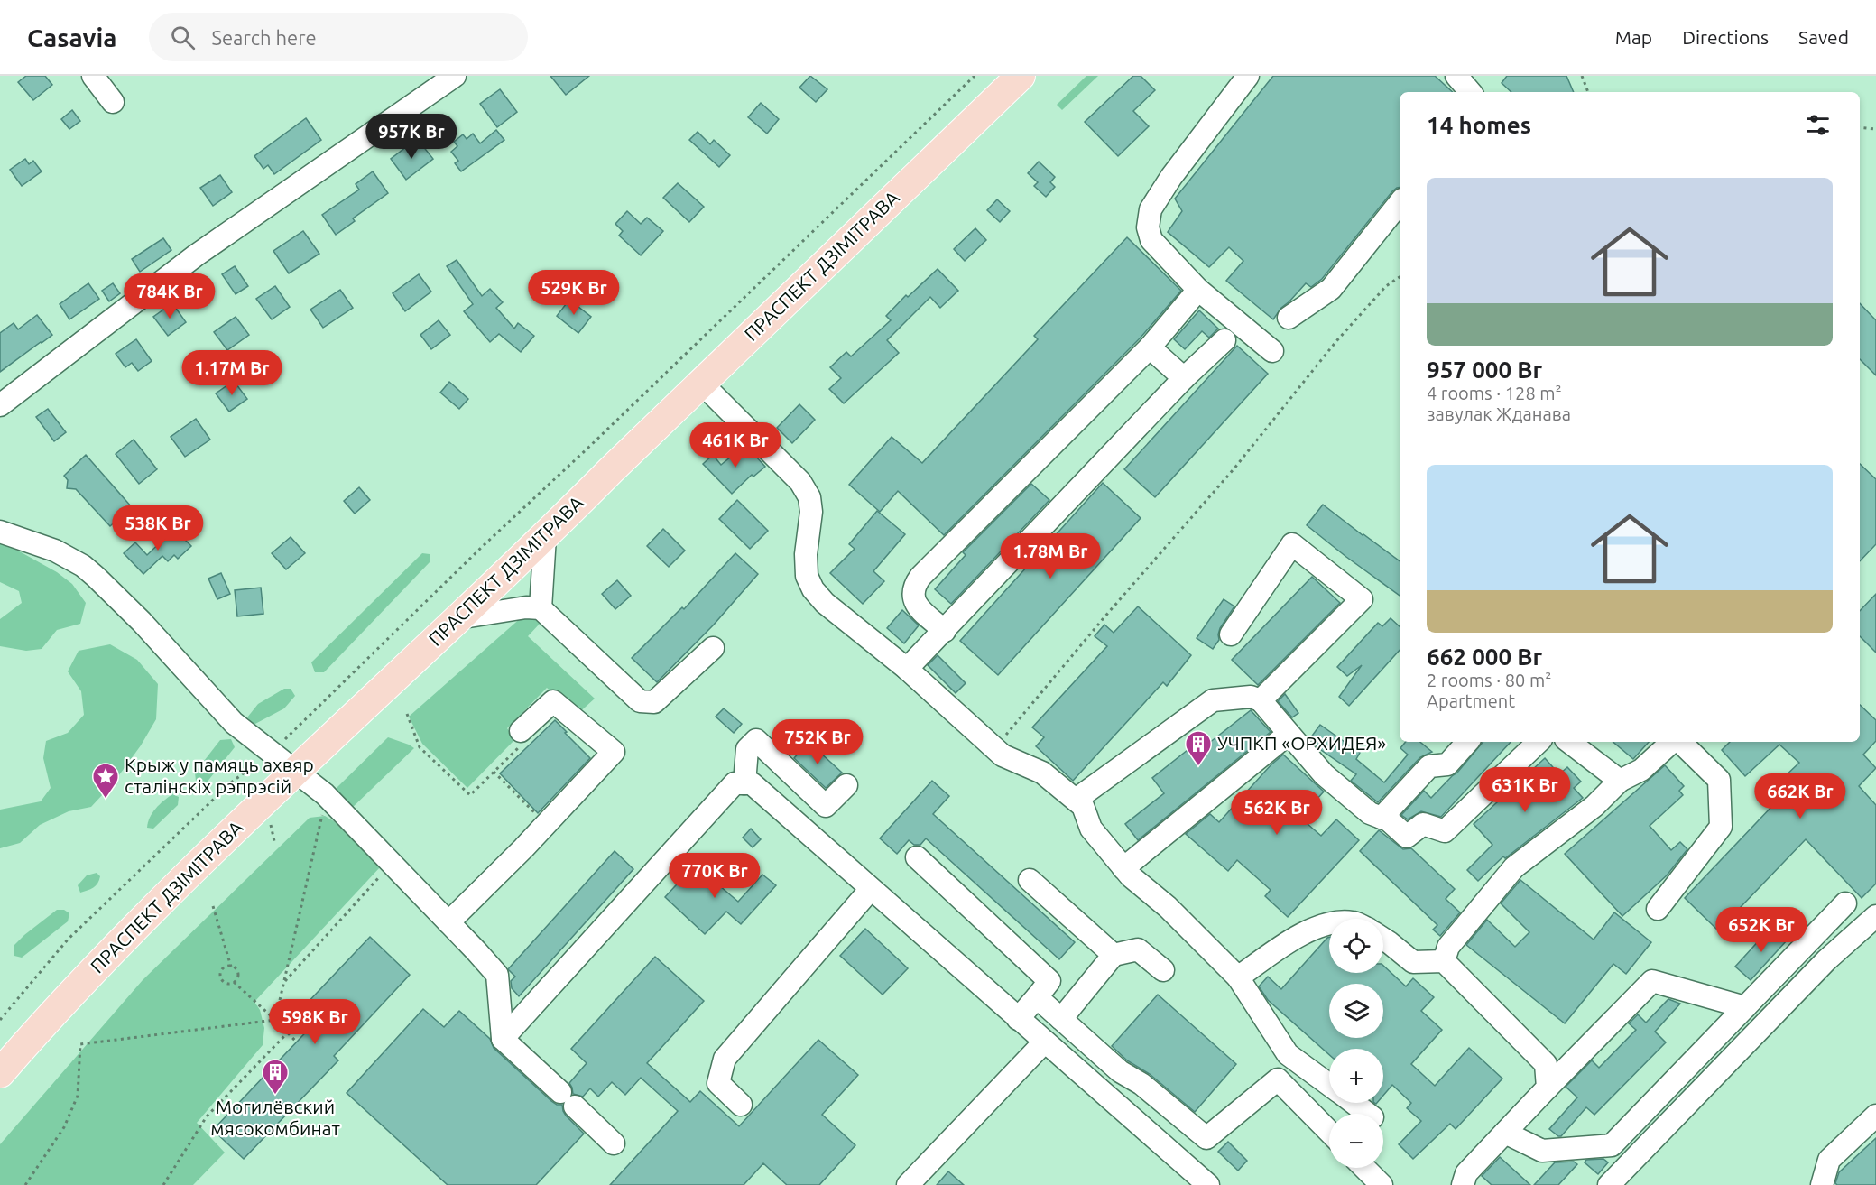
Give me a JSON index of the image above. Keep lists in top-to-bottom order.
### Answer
{
  "streets": {
    "main road": ["ПРАСПЕКТ ДЗІМІТРАВА"]
  },
  "places": {
    "building": ["УЧПКП «ОРХИДЕЯ»", "Могилёвский мясокомбинат"],
    "place": ["Крыж у памяць ахвяр сталінскіх рэпрэсій"]
  },
  "page": {
    "header": "Casavia",
    "search": "Search here",
    "nav": ["Map", "Directions", "Saved"],
    "heading": "14 homes",
    "price": [
      "957K Br",
      "529K Br",
      "784K Br",
      "1.17M Br",
      "461K Br",
      "538K Br",
      "1.78M Br",
      "752K Br",
      "631K Br",
      "662K Br",
      "562K Br",
      "770K Br",
      "652K Br",
      "598K Br"
    ],
    "list": [
      {
        "name": "957 000 Br",
        "note": "4 rooms · 128 m² · завулак Жданава"
      },
      {
        "name": "662 000 Br",
        "note": "2 rooms · 80 m² · Apartment"
      }
    ],
    "map_buttons": ["+", "−"]
  }
}
